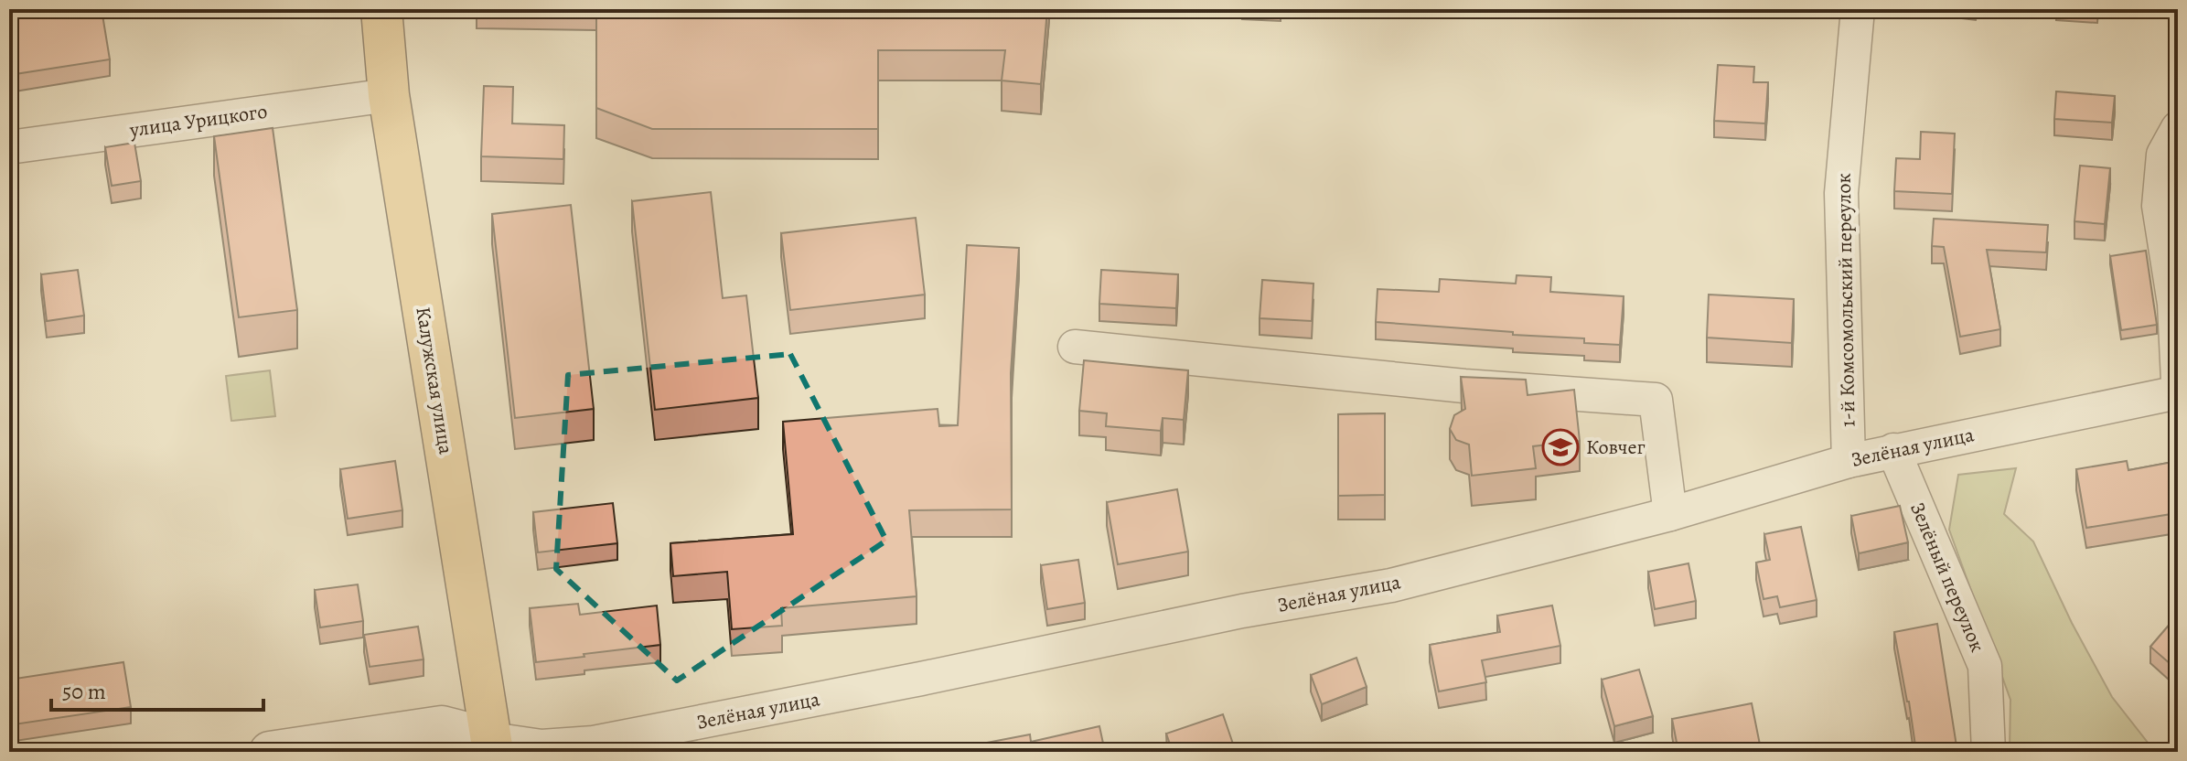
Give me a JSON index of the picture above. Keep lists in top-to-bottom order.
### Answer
{
  "streets": {
    "main road": ["Калужская улица"],
    "street": [
      "улица Урицкого",
      "1-й Комсомольский переулок",
      "Зелёная улица",
      "Зелёный переулок"
    ]
  },
  "crossings": [
    ["улица Урицкого", "Калужская улица"],
    ["1-й Комсомольский переулок", "Зелёная улица"],
    ["Калужская улица", "Зелёная улица"],
    ["Зелёная улица", "Зелёный переулок"]
  ],
  "places": {
    "school or university": ["Ковчег"]
  },
  "scale_bar": "50 m"
}
